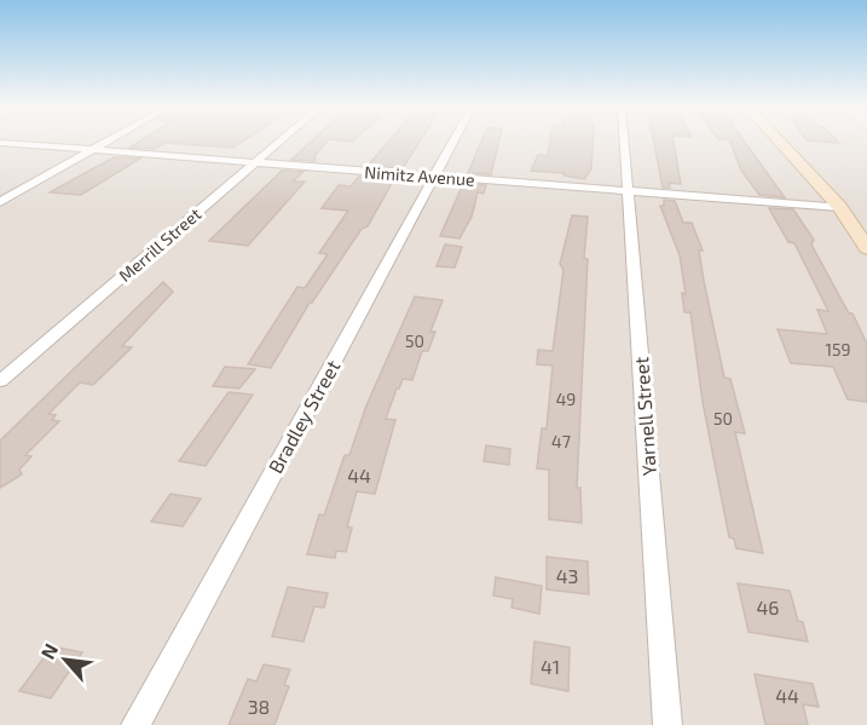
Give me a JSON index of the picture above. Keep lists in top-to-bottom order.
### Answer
{
  "streets": {
    "street": [
      "Nimitz Avenue",
      "Merrill Street",
      "Bradley Street",
      "Yarnell Street"
    ]
  },
  "crossings": [
    ["Nimitz Avenue", "Merrill Street"],
    ["Nimitz Avenue", "Bradley Street"],
    ["Nimitz Avenue", "Yarnell Street"]
  ],
  "house_numbers": [
    "50",
    "159",
    "49",
    "50",
    "47",
    "44",
    "43",
    "46",
    "41",
    "44",
    "38"
  ],
  "north": "top left"
}
